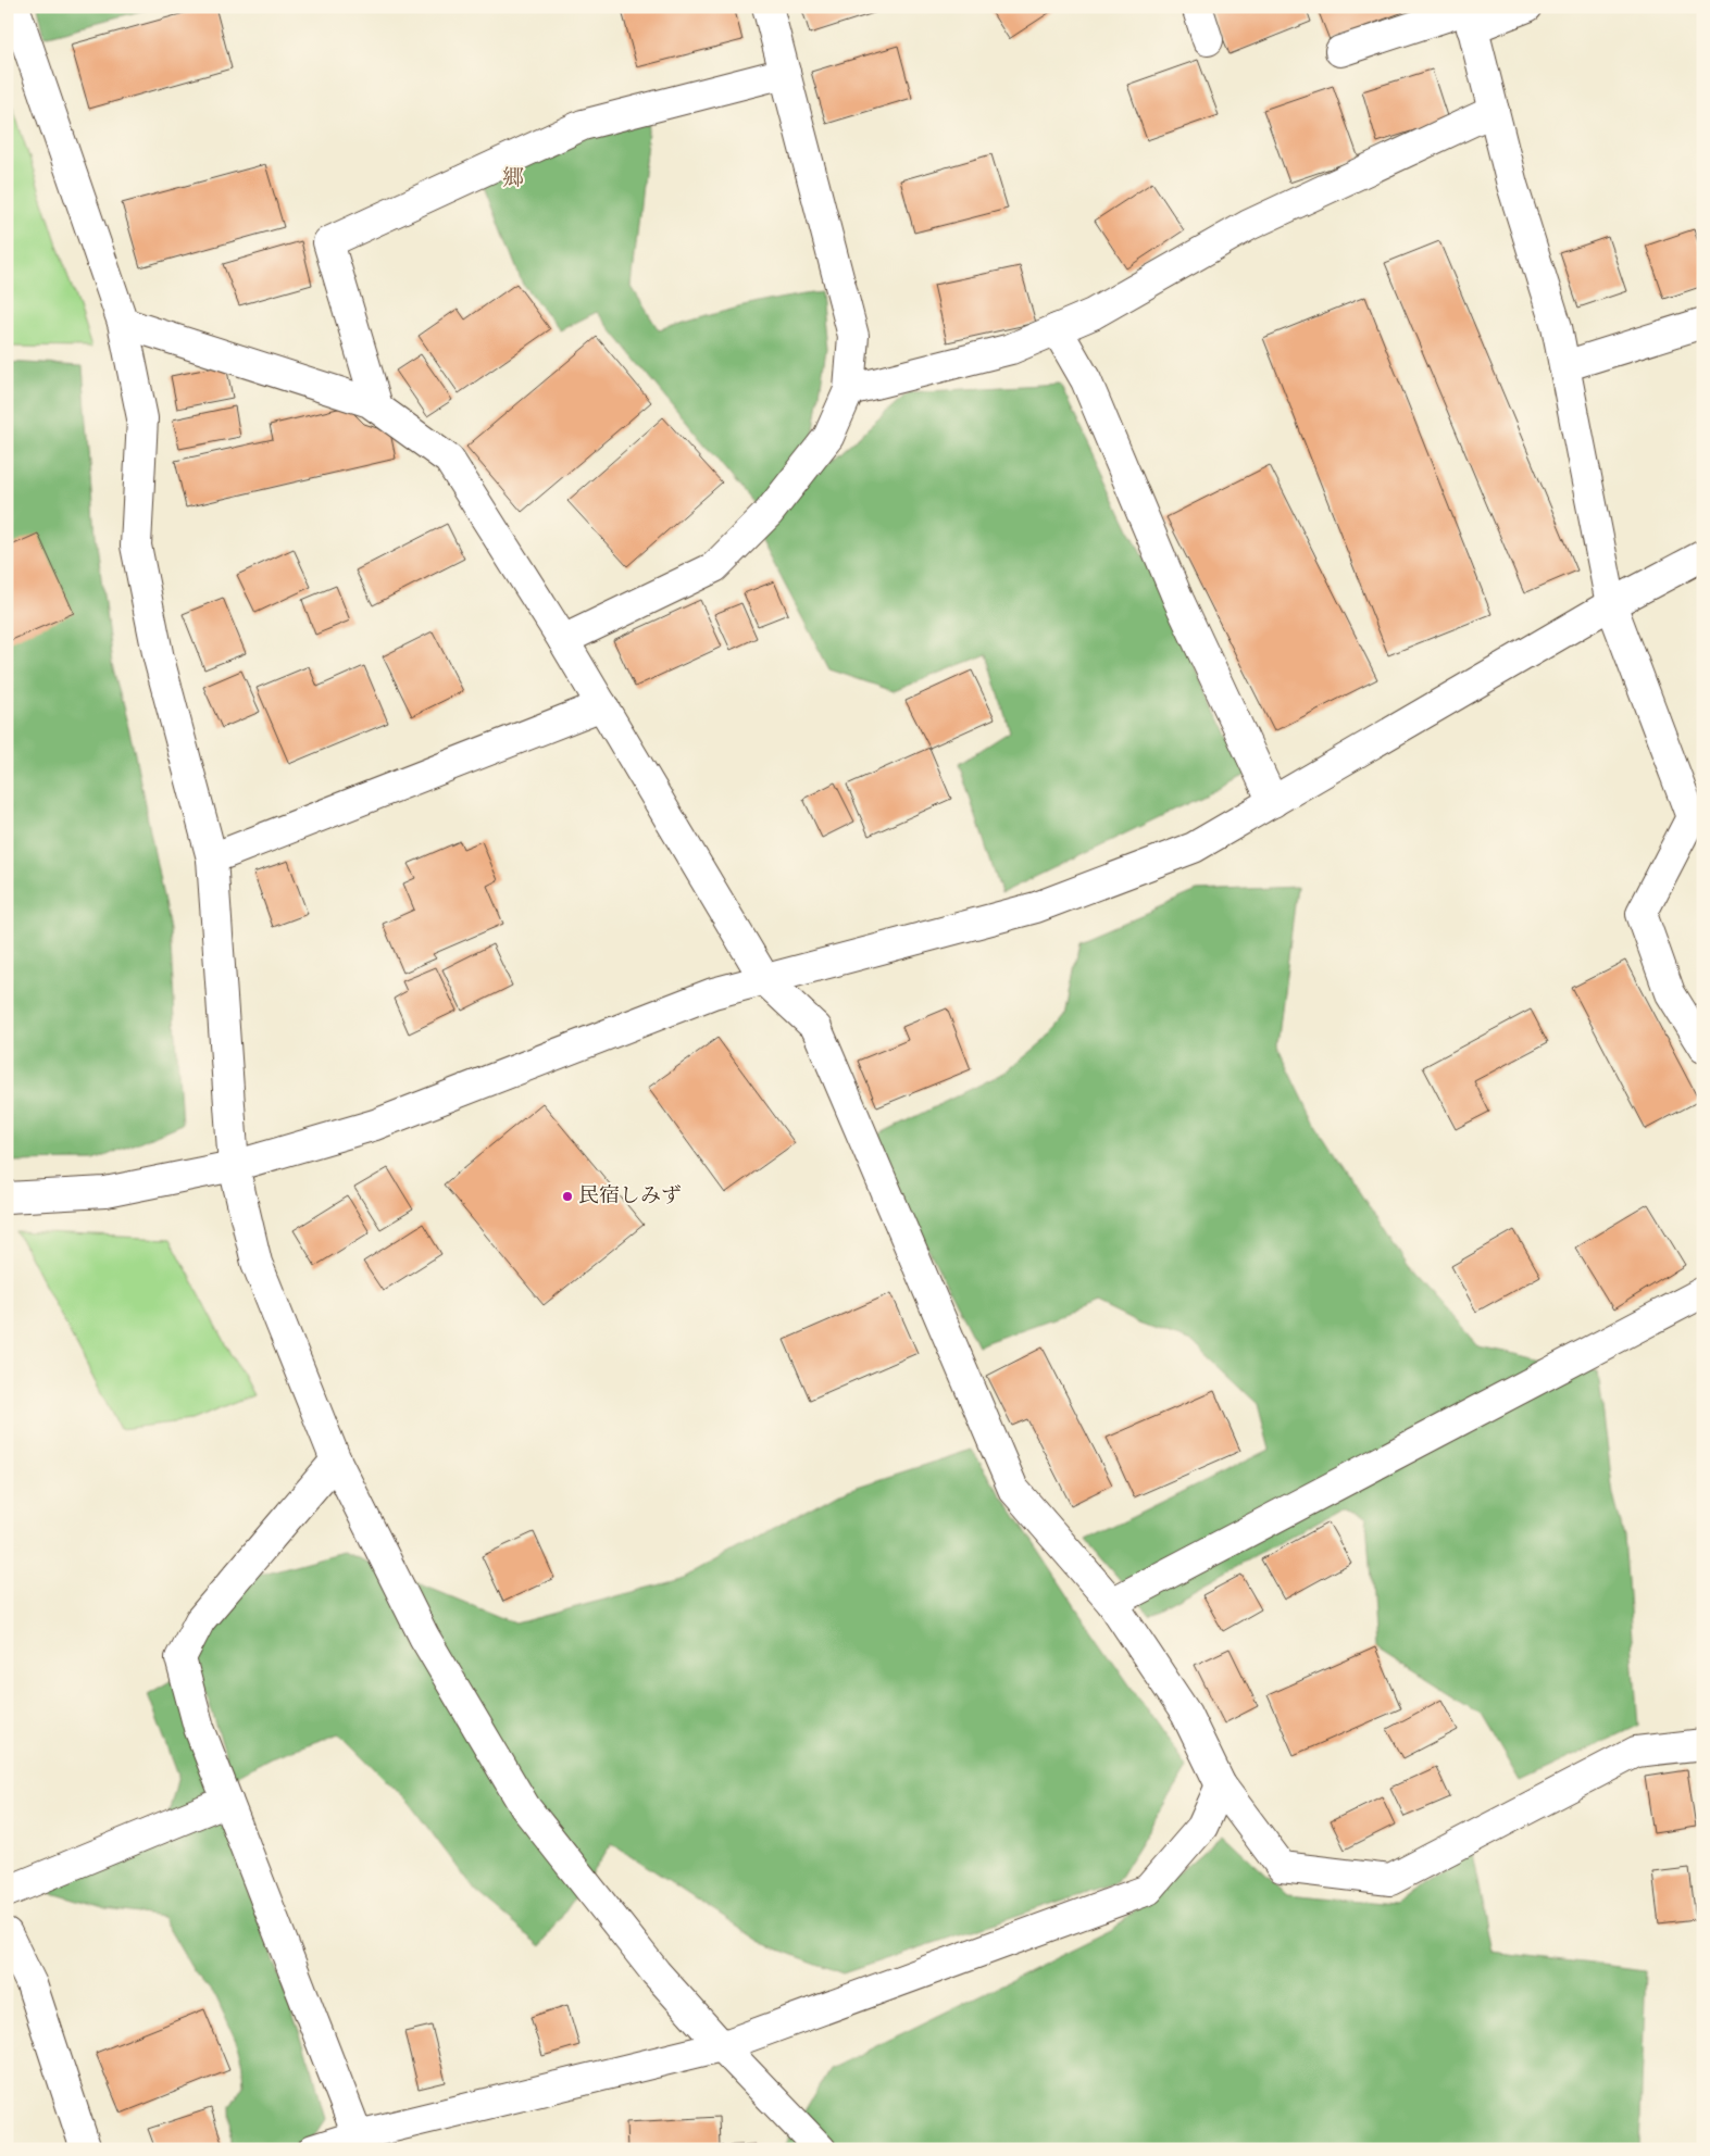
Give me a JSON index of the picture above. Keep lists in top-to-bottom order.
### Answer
{
  "districts": ["郷"],
  "places": ["民宿しみず"]
}
